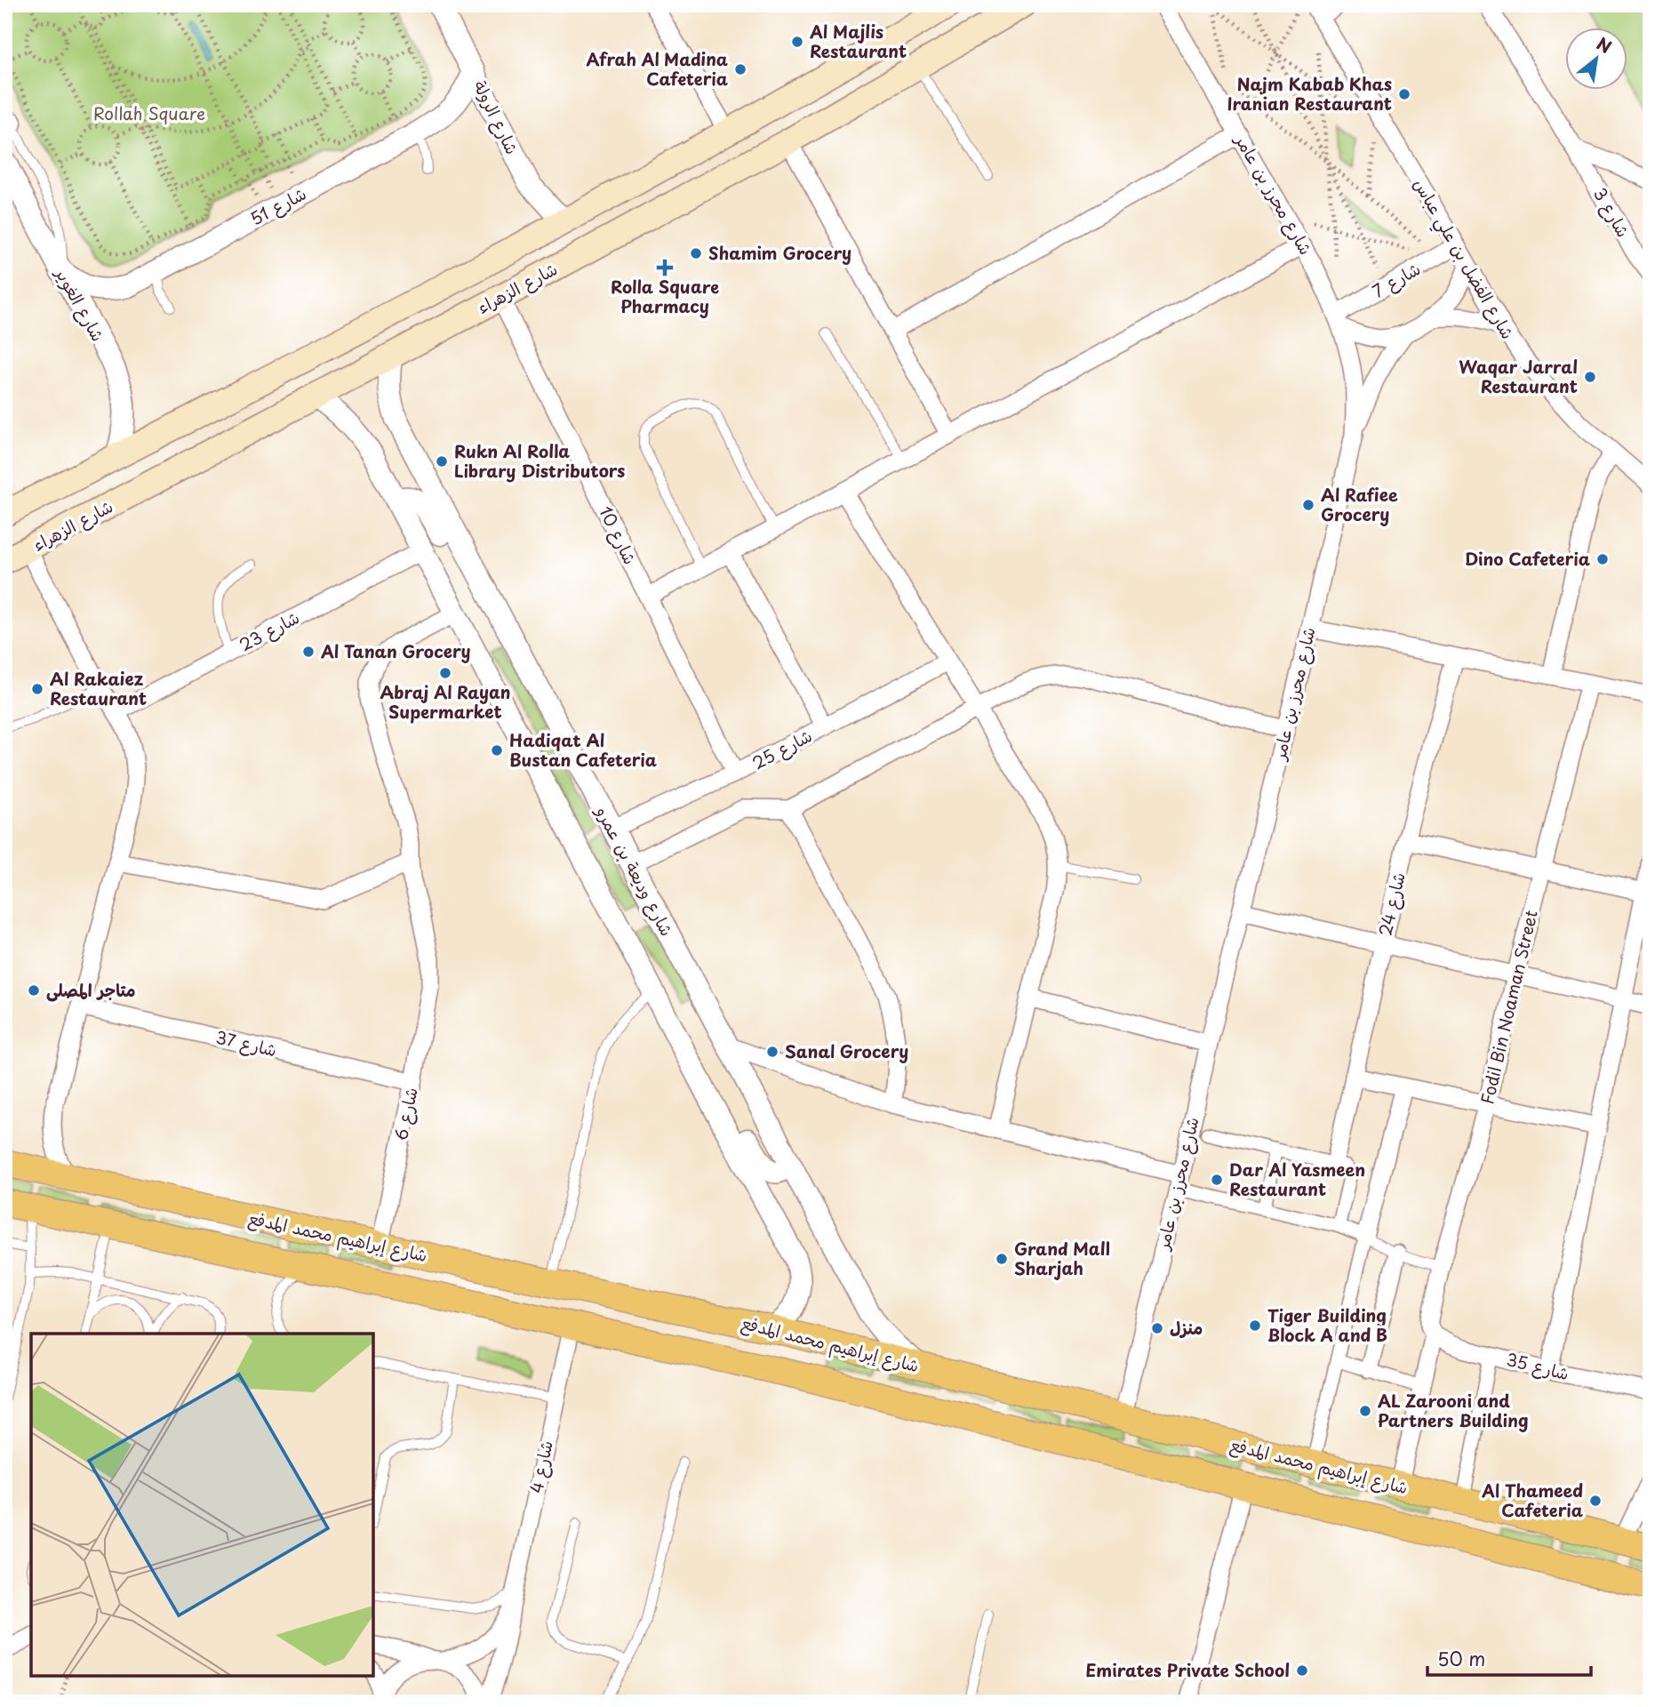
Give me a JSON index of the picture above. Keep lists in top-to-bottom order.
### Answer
{
  "streets": {
    "main road": ["شارع الزهراء", "شارع إبراهيم محمد المدفع"],
    "street": [
      "شارع الرولة",
      "شارع محرز بن عامر",
      "شارع 51",
      "شارع 3",
      "شارع الفضل بن علي عباس",
      "شارع 7",
      "شارع الغوير",
      "شارع 10",
      "شارع 23",
      "شارع 25",
      "شارع وديعة بن عمرو",
      "شارع 24",
      "Fodil Bin Noaman Street",
      "شارع 37",
      "شارع 6",
      "شارع 35",
      "شارع 4"
    ]
  },
  "crossings": [
    ["شارع الرولة", "شارع 51"],
    ["شارع محرز بن عامر", "شارع 7"],
    ["شارع محرز بن عامر", "شارع إبراهيم محمد المدفع"],
    ["شارع 51", "شارع الغوير"],
    ["شارع الفضل بن علي عباس", "شارع 7"],
    ["شارع الزهراء", "شارع 10"],
    ["شارع الزهراء", "شارع وديعة بن عمرو"],
    ["شارع 10", "شارع 25"],
    ["شارع 25", "شارع وديعة بن عمرو"],
    ["شارع وديعة بن عمرو", "شارع إبراهيم محمد المدفع"],
    ["Fodil Bin Noaman Street", "شارع إبراهيم محمد المدفع"],
    ["Fodil Bin Noaman Street", "شارع 35"],
    ["شارع 37", "شارع 6"],
    ["شارع 6", "شارع إبراهيم محمد المدفع"]
  ],
  "parks": ["Rollah Square"],
  "places": {
    "other": [
      "Al Majlis Restaurant",
      "Afrah Al Madina Cafeteria",
      "Najm Kabab Khas Iranian Restaurant",
      "Shamim Grocery",
      "Waqar Jarral Restaurant",
      "Rukn Al Rolla Library Distributors",
      "Al Rafiee Grocery",
      "Dino Cafeteria",
      "Al Tanan Grocery",
      "Abraj Al Rayan Supermarket",
      "Al Rakaiez Restaurant",
      "Hadiqat Al Bustan Cafeteria",
      "متاجر المصلى",
      "Sanal Grocery",
      "Dar Al Yasmeen Restaurant",
      "Grand Mall Sharjah",
      "Tiger Building Block A and B",
      "منزل",
      "AL Zarooni and Partners Building",
      "Al Thameed Cafeteria",
      "Emirates Private School"
    ],
    "health": ["Rolla Square Pharmacy"]
  },
  "scale_bar": "50 m",
  "north": "top right"
}
